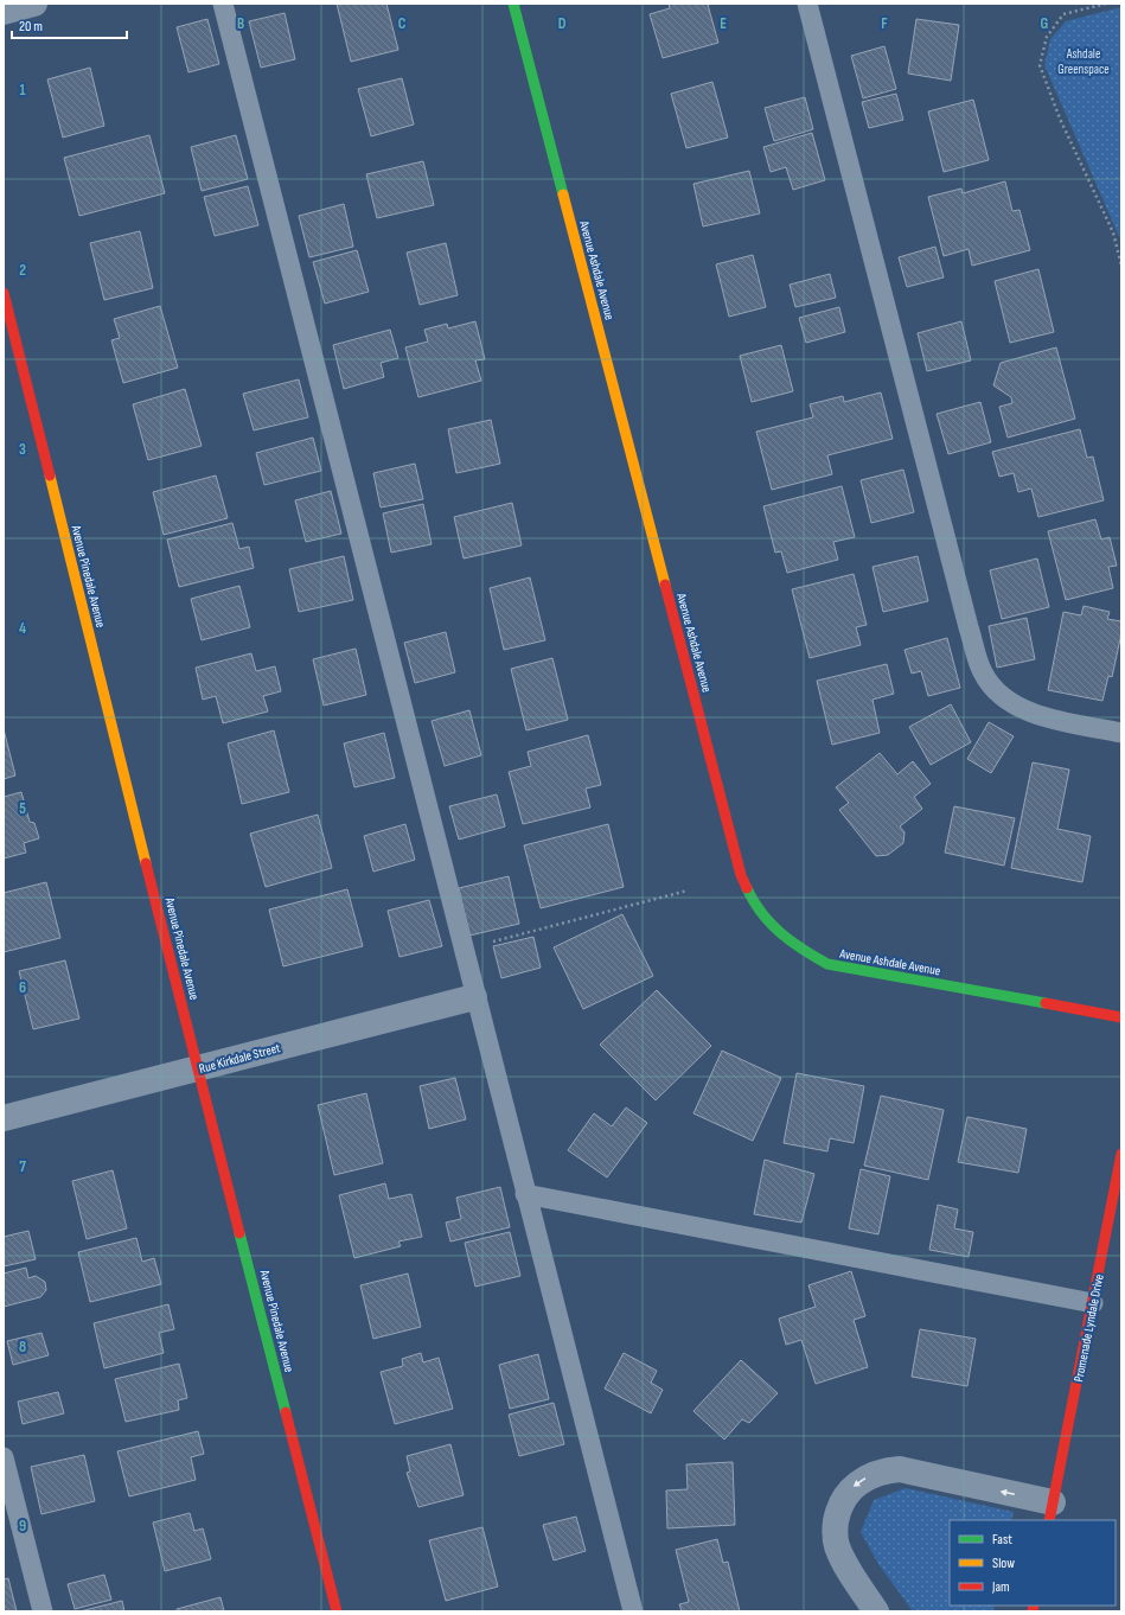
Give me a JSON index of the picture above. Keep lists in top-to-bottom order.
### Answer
{
  "streets": {
    "street": [
      "Avenue Ashdale Avenue",
      "Avenue Pinedale Avenue",
      "Rue Kirkdale Street",
      "Promenade Lyndale Drive"
    ]
  },
  "crossings": [
    ["Avenue Pinedale Avenue", "Rue Kirkdale Street"]
  ],
  "parks": ["Ashdale Greenspace"],
  "legend": ["Fast", "Slow", "Jam"],
  "scale_bar": "20 m",
  "grid": {
    "columns": [
      "B",
      "C",
      "D",
      "E",
      "F",
      "G"
    ],
    "rows": [
      "1",
      "2",
      "3",
      "4",
      "5",
      "6",
      "7",
      "8",
      "9"
    ]
  }
}
